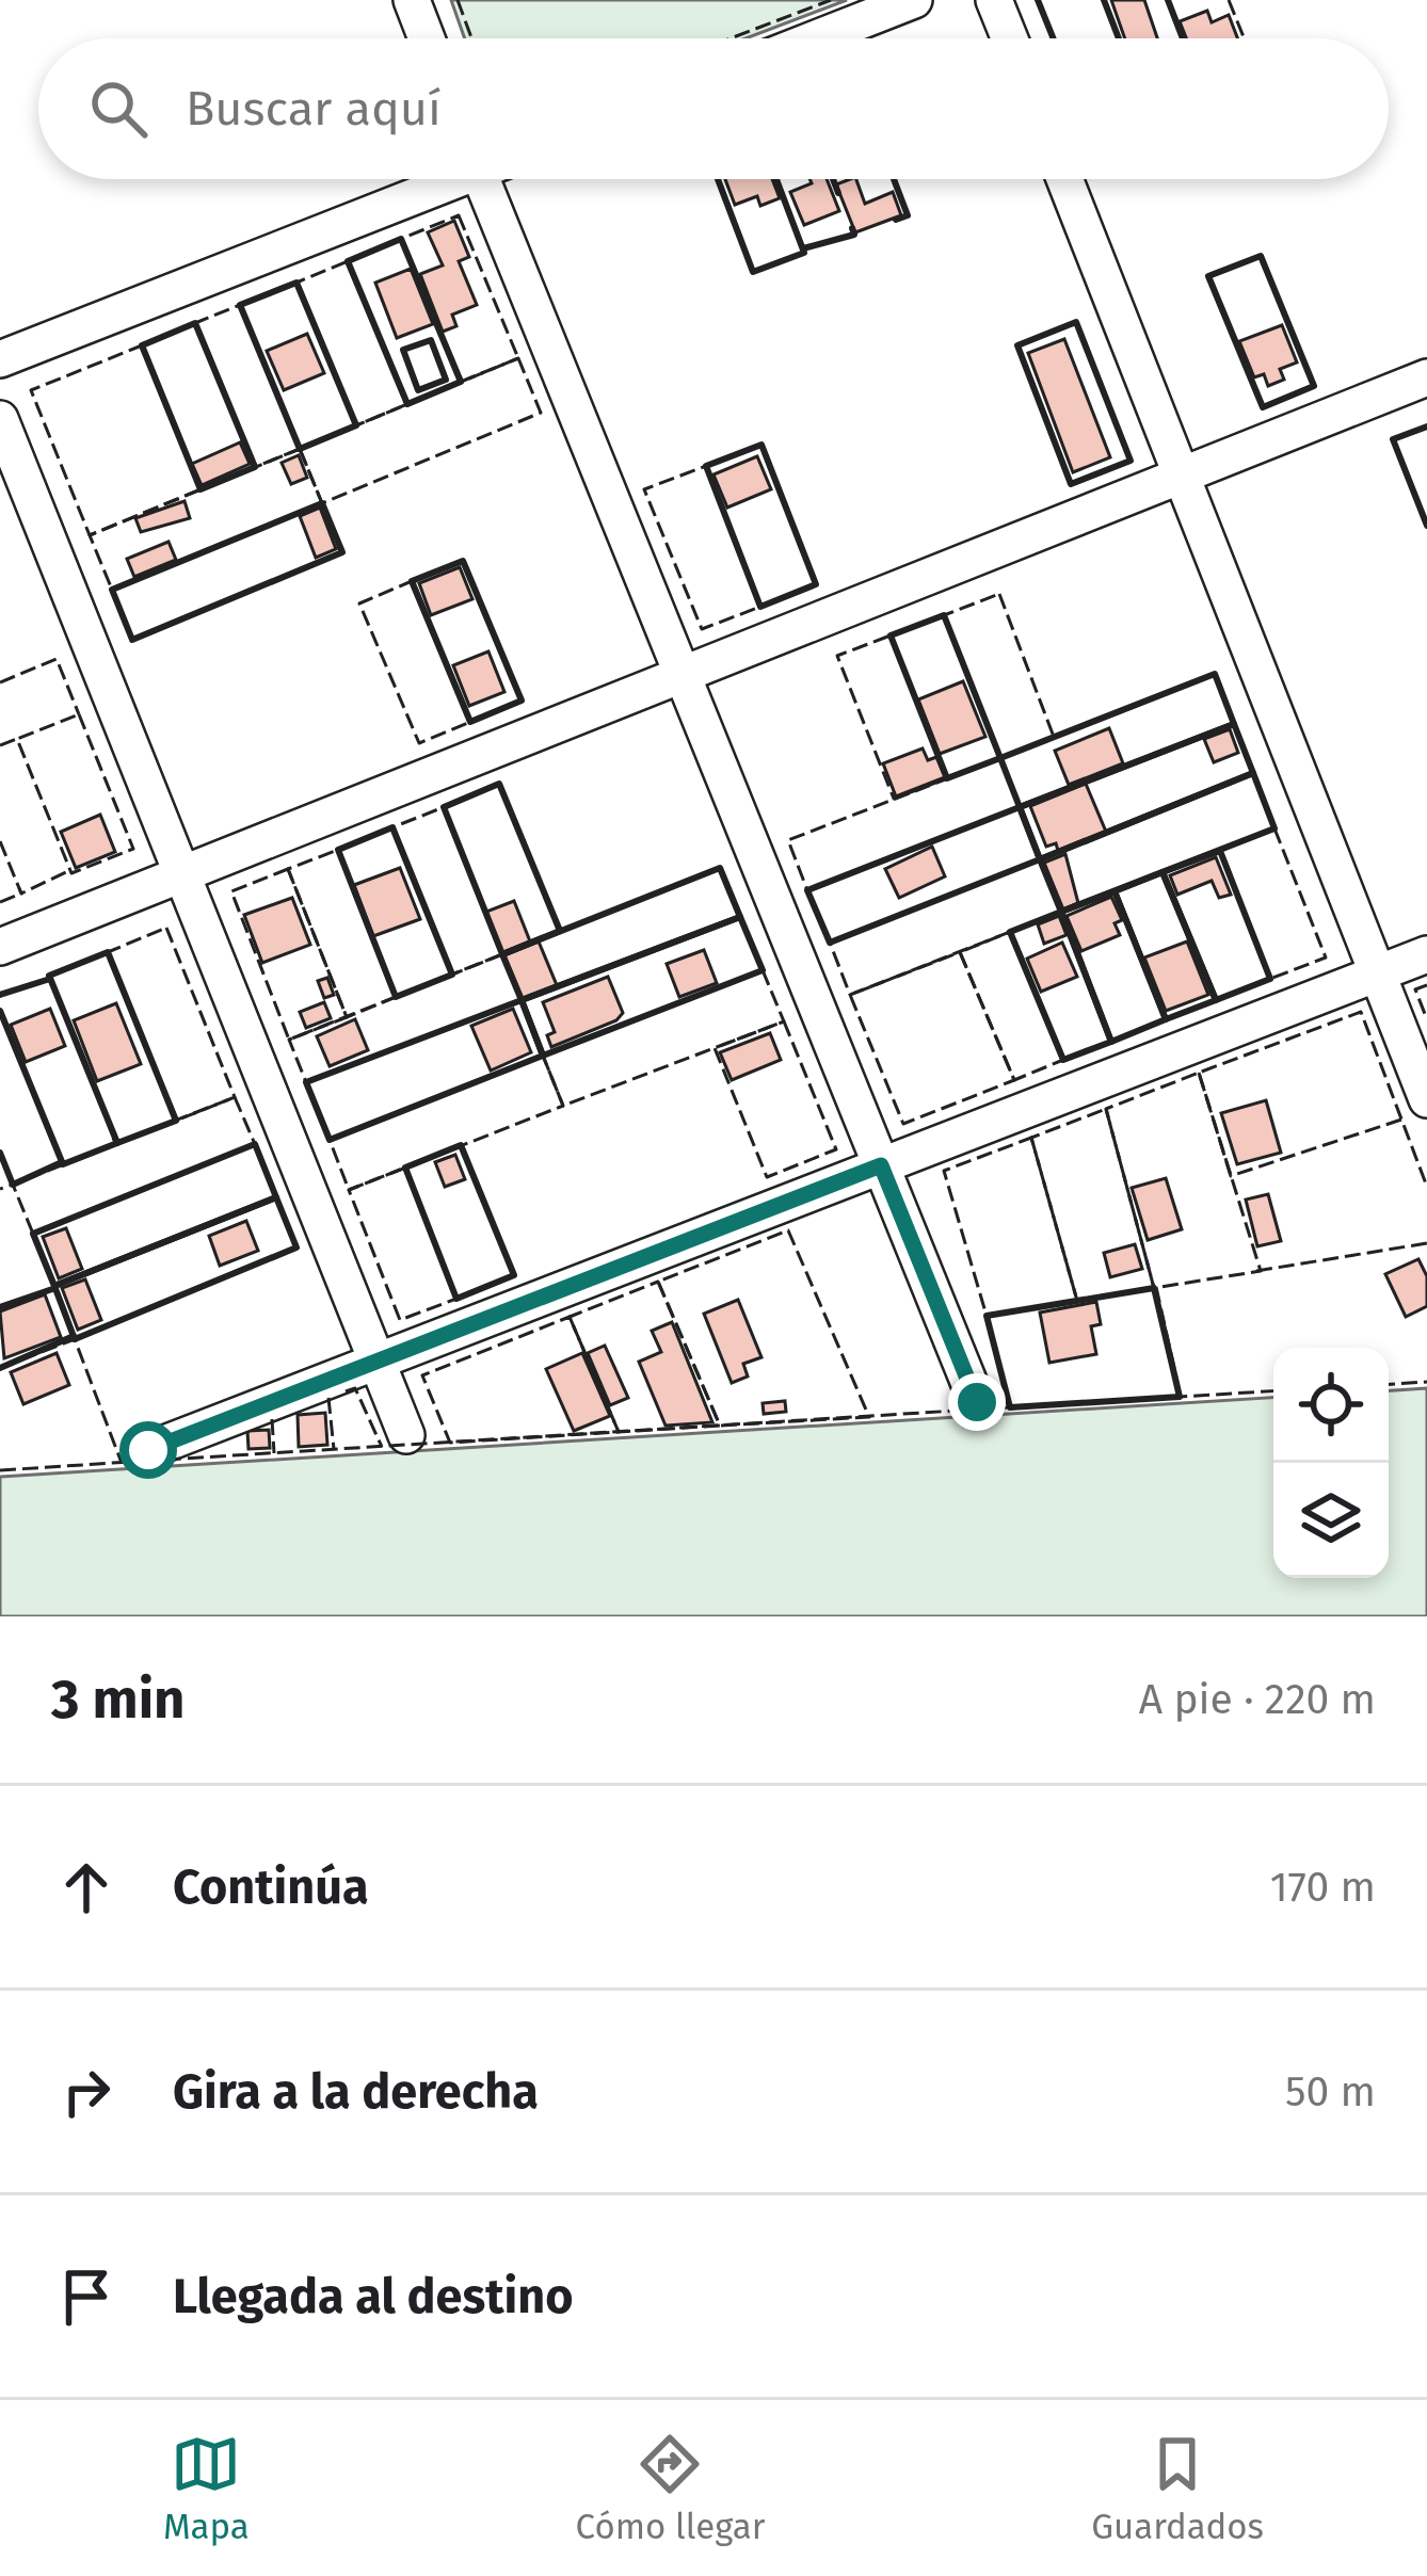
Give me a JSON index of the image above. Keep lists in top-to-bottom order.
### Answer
{
  "page": {
    "search": "Buscar aquí",
    "heading": ["3 min", "A pie · 220 m"],
    "list": [
      ["Continúa", "170 m"],
      ["Gira a la derecha", "50 m"],
      "Llegada al destino"
    ],
    "nav": ["Mapa", "Cómo llegar", "Guardados"]
  }
}
